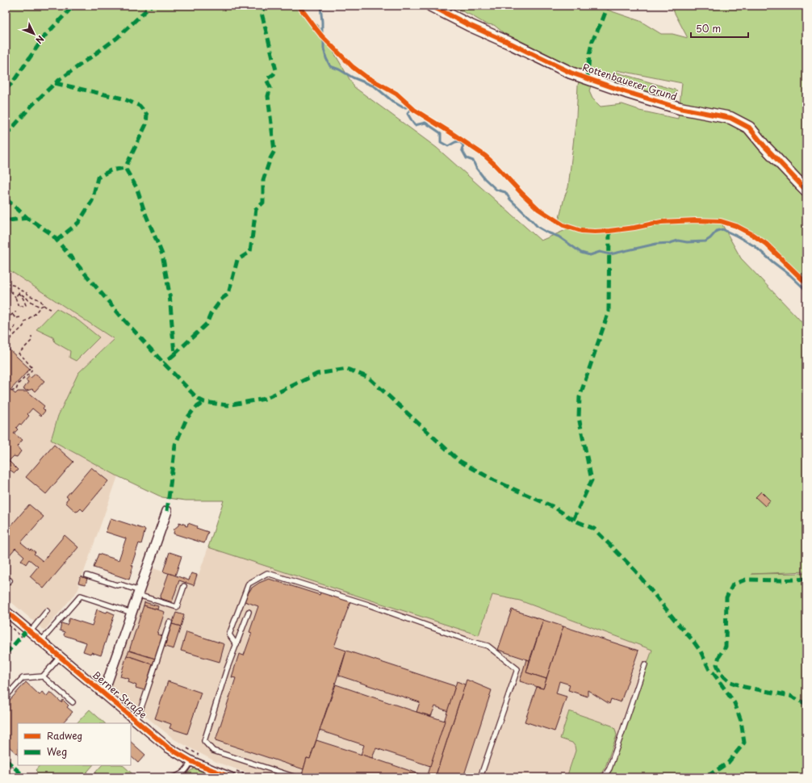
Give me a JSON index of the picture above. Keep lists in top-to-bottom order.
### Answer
{
  "streets": {
    "street": ["Rottenbauerer Grund", "Berner Straße"]
  },
  "legend": ["Radweg", "Weg"],
  "scale_bar": "50 m",
  "north": "bottom right"
}
